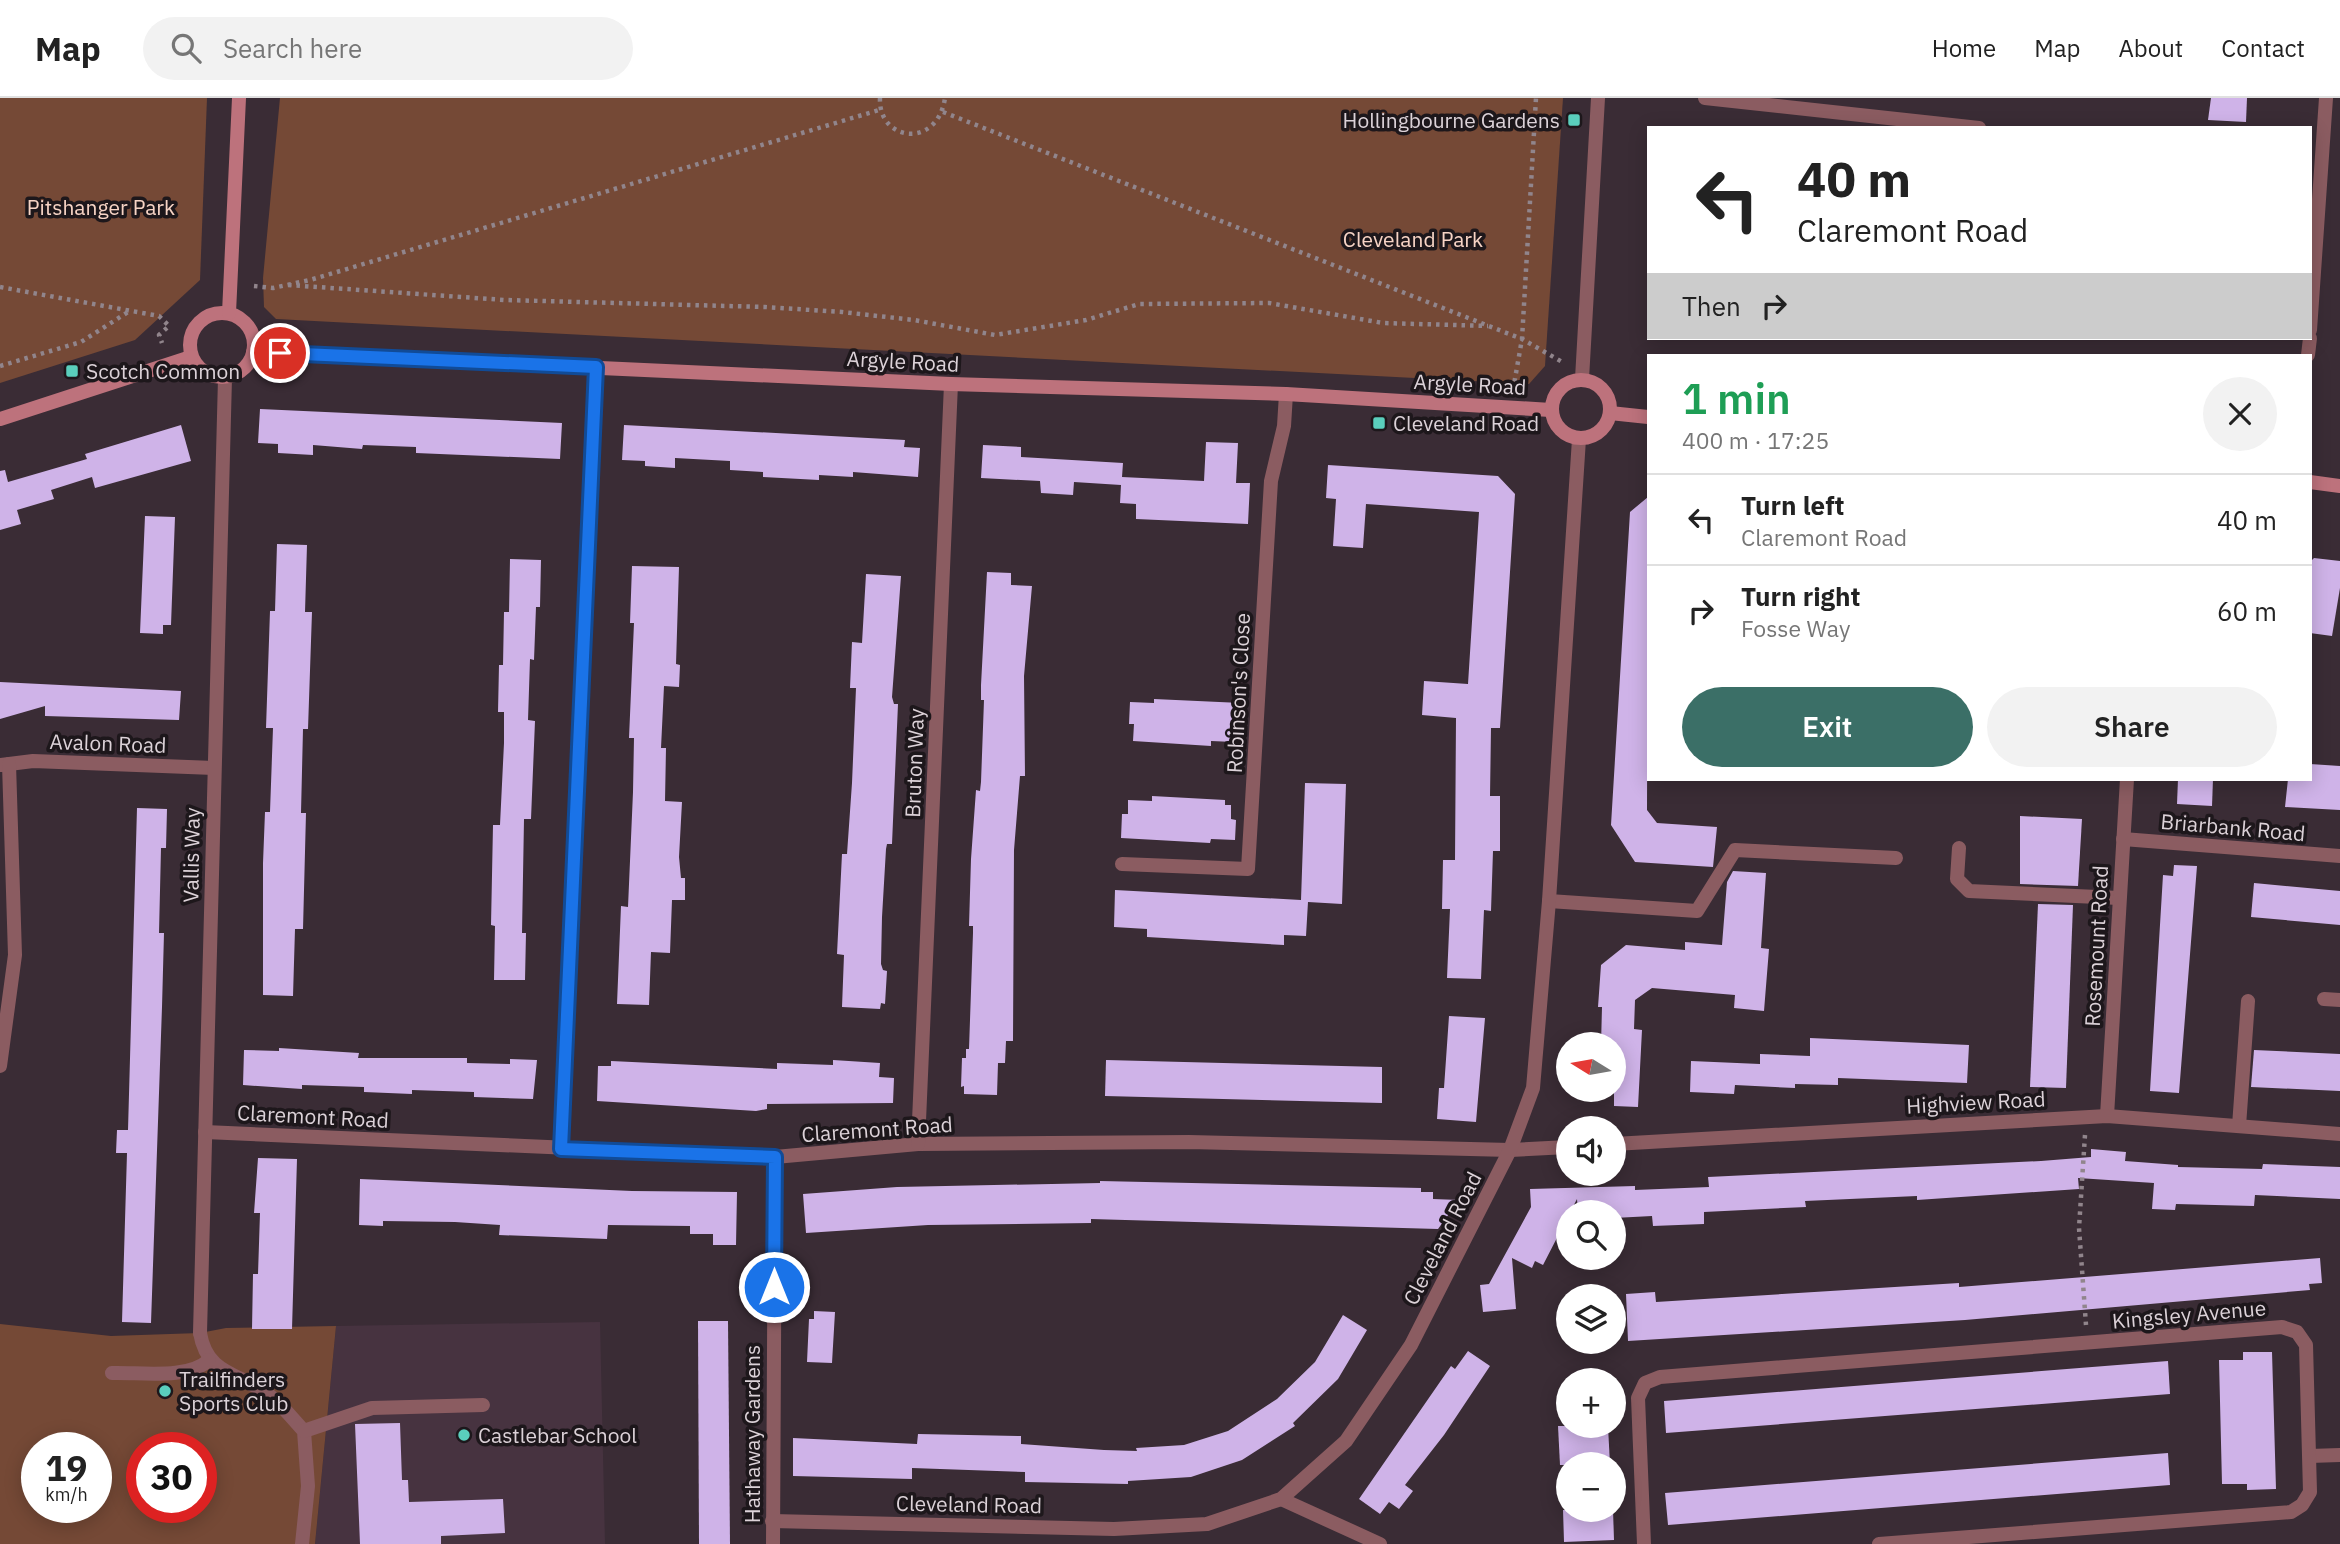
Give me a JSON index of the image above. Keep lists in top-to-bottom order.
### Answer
{
  "streets": {
    "main road": ["Argyle Road"],
    "street": [
      "Robinson's Close",
      "Avalon Road",
      "Bruton Way",
      "Briarbank Road",
      "Vallis Way",
      "Rosemount Road",
      "Highview Road",
      "Claremont Road",
      "Cleveland Road",
      "Kingsley Avenue",
      "Hathaway Gardens"
    ]
  },
  "crossings": [
    ["Argyle Road", "Robinson's Close"],
    ["Argyle Road", "Bruton Way"],
    ["Argyle Road", "Vallis Way"],
    ["Argyle Road", "Cleveland Road"],
    ["Avalon Road", "Vallis Way"],
    ["Bruton Way", "Claremont Road"],
    ["Briarbank Road", "Rosemount Road"],
    ["Vallis Way", "Claremont Road"],
    ["Rosemount Road", "Highview Road"],
    ["Claremont Road", "Cleveland Road"],
    ["Claremont Road", "Hathaway Gardens"],
    ["Cleveland Road", "Hathaway Gardens"]
  ],
  "parks": ["Pitshanger Park", "Cleveland Park"],
  "places": {
    "transit": ["Hollingbourne Gardens", "Scotch Common", "Cleveland Road"],
    "other": ["Trailfinders Sports Club", "Castlebar School"]
  },
  "north": "left",
  "page": {
    "header": "Map",
    "search": "Search here",
    "nav": [
      "Home",
      "Map",
      "About",
      "Contact"
    ],
    "turn": ["40 m", "Claremont Road"],
    "then": "Then",
    "heading": ["1 min", "400 m · 17:25"],
    "list": [
      {
        "name": "Turn left",
        "note": "Claremont Road",
        "value": "40 m"
      },
      {
        "name": "Turn right",
        "note": "Fosse Way",
        "value": "60 m"
      }
    ],
    "buttons": ["Exit", "Share"],
    "map_buttons": ["+", "−"],
    "speed": "19 km/h",
    "limit": "30"
  }
}
